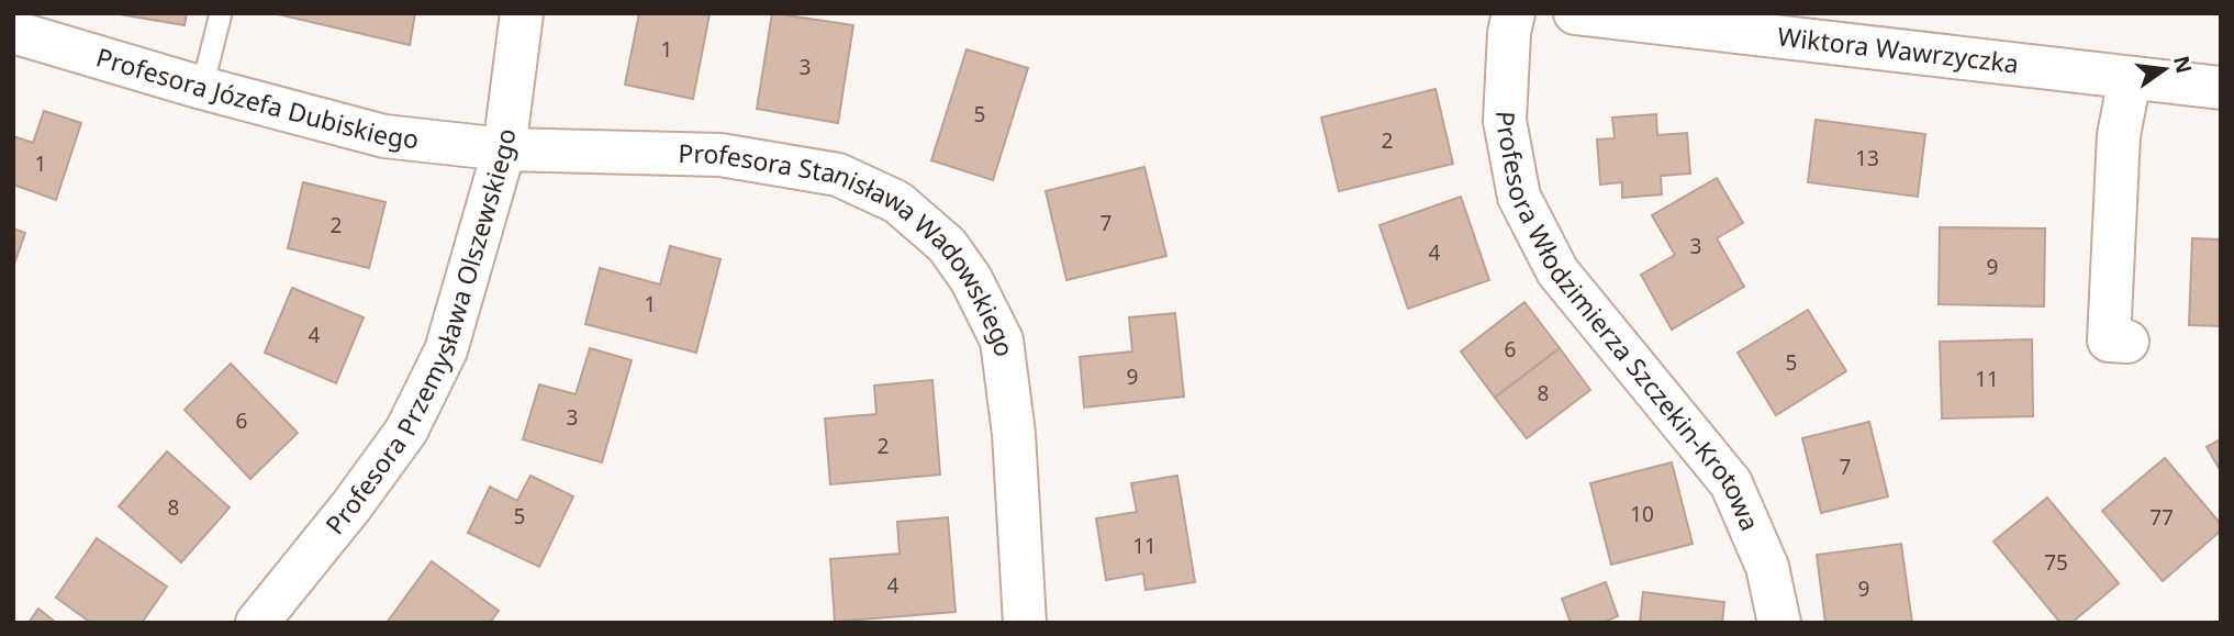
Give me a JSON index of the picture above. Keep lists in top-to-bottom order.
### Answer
{
  "streets": {
    "street": [
      "Wiktora Wawrzyczka",
      "Profesora Józefa Dubiskiego",
      "Profesora Stanisława Wadowskiego",
      "Profesora Włodzimierza Szczekin-Krotowa",
      "Profesora Przemysława Olszewskiego"
    ]
  },
  "crossings": [
    ["Profesora Józefa Dubiskiego", "Profesora Stanisława Wadowskiego"],
    ["Profesora Józefa Dubiskiego", "Profesora Przemysława Olszewskiego"],
    ["Profesora Stanisława Wadowskiego", "Profesora Przemysława Olszewskiego"]
  ],
  "house_numbers": [
    "1",
    "3",
    "5",
    "2",
    "13",
    "1",
    "7",
    "2",
    "3",
    "4",
    "9",
    "1",
    "4",
    "6",
    "5",
    "9",
    "11",
    "8",
    "3",
    "6",
    "2",
    "7",
    "8",
    "10",
    "5",
    "77",
    "11",
    "75",
    "4",
    "9"
  ],
  "north": "right"
}
